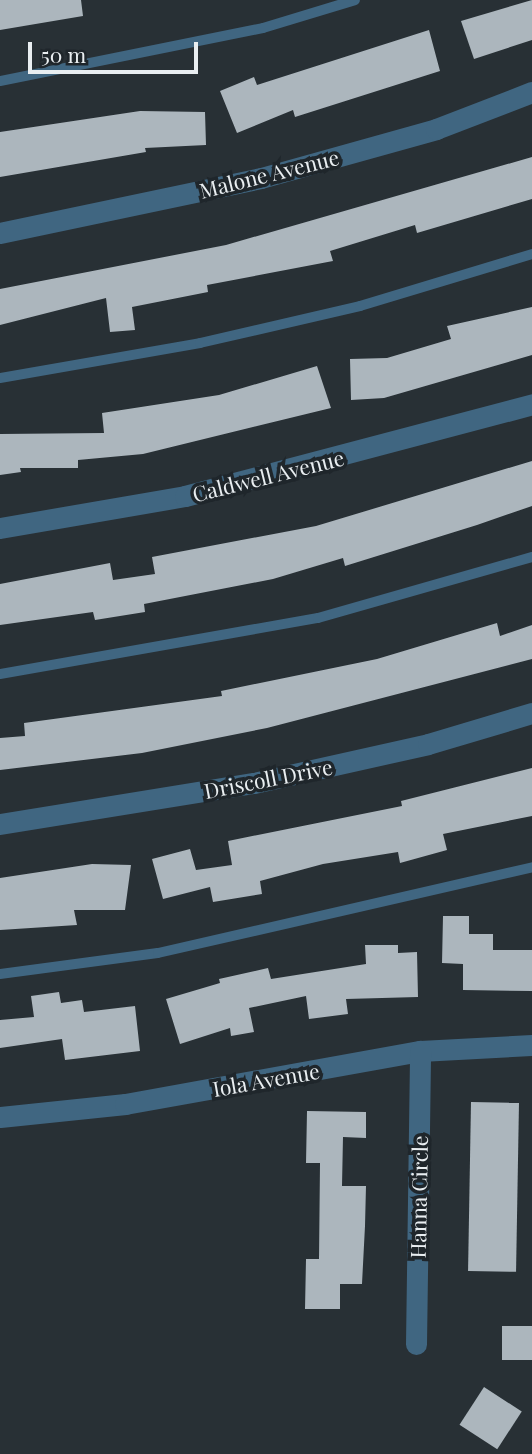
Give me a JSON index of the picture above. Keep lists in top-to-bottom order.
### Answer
{
  "streets": {
    "street": [
      "Malone Avenue",
      "Caldwell Avenue",
      "Driscoll Drive",
      "Iola Avenue",
      "Hanna Circle"
    ]
  },
  "crossings": [
    ["Iola Avenue", "Hanna Circle"]
  ],
  "scale_bar": "50 m"
}
